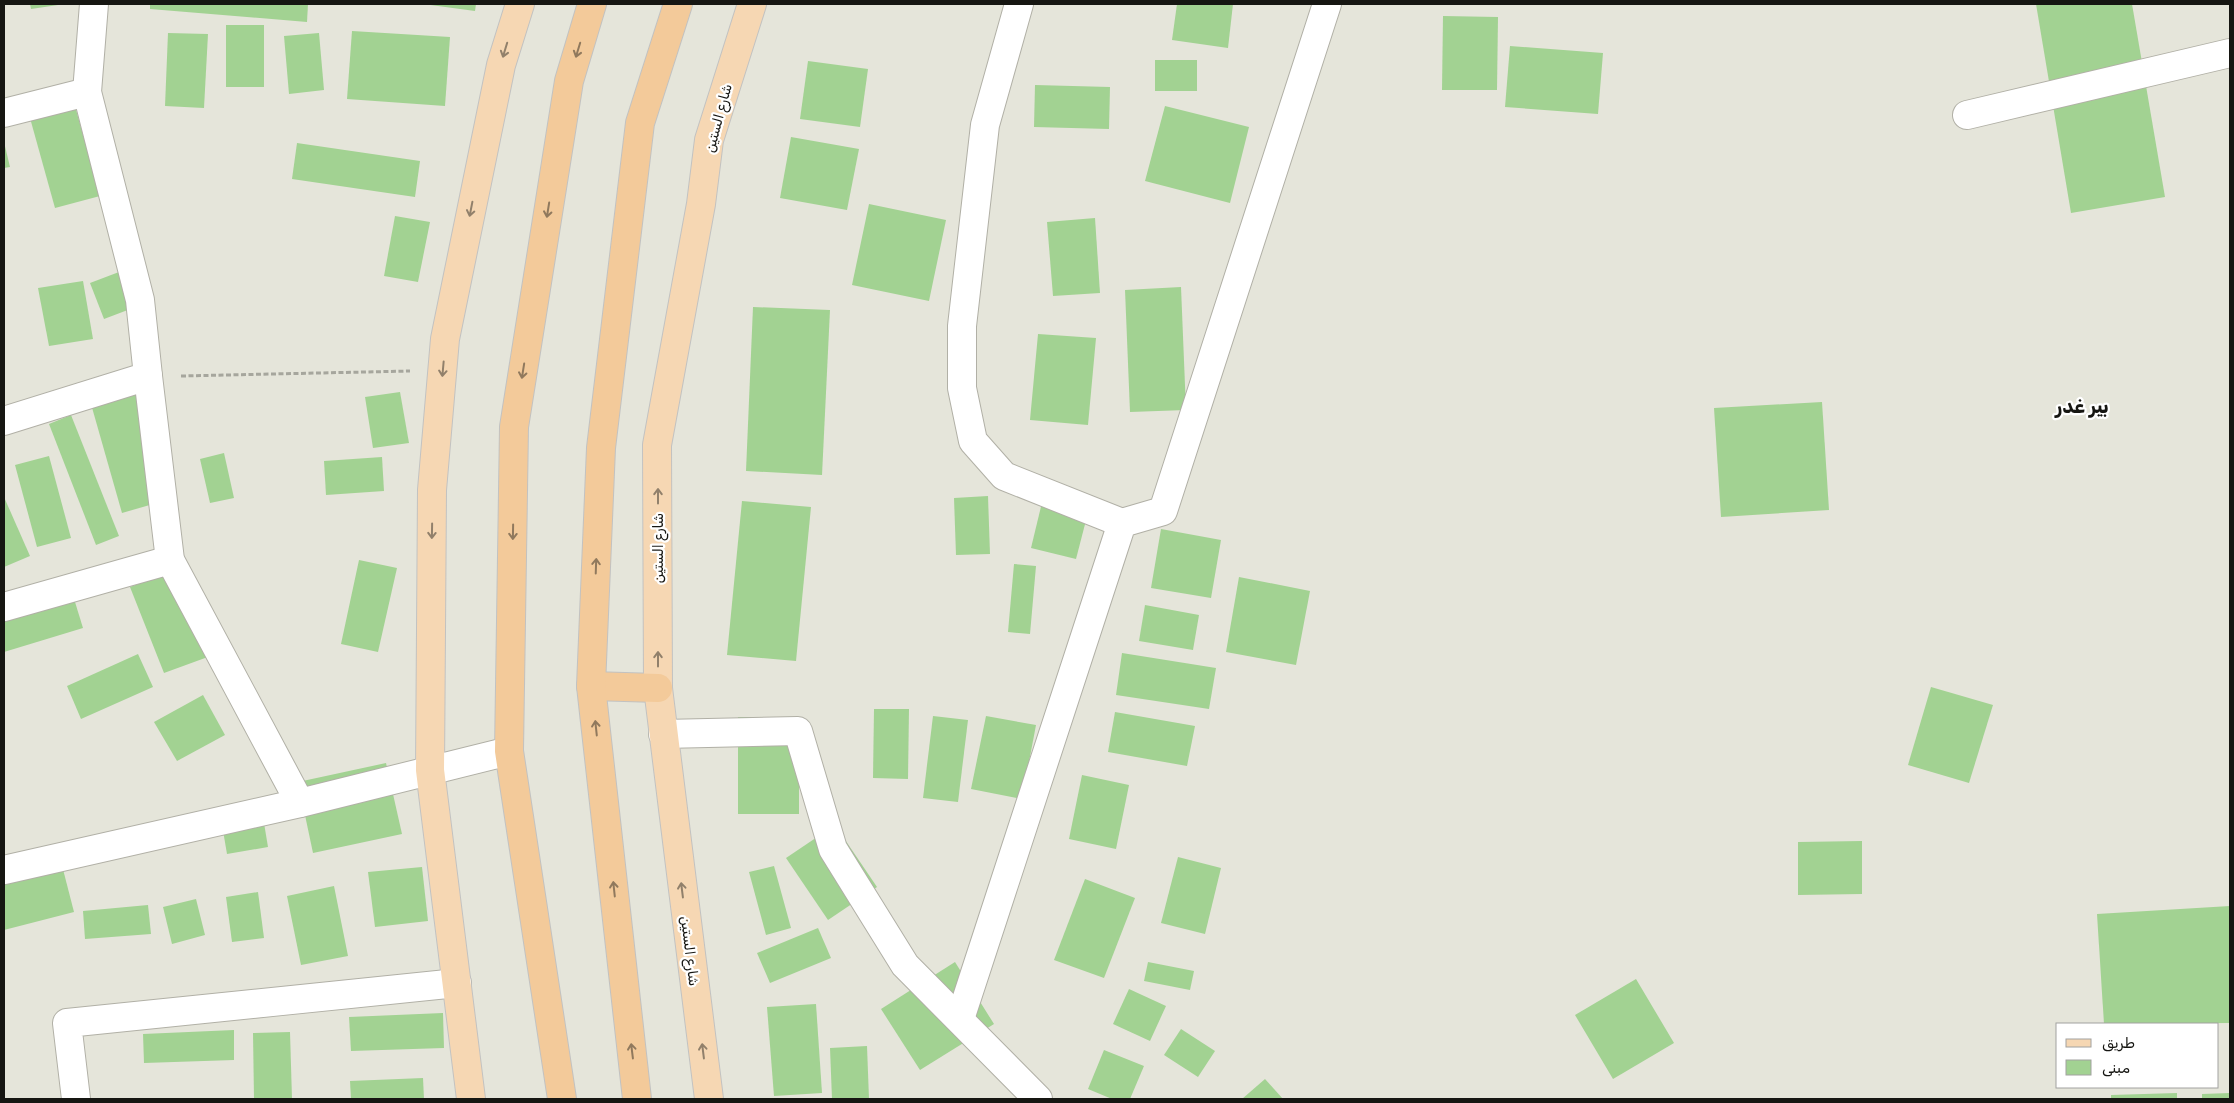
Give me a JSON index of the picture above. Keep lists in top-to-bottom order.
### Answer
{
  "streets": {
    "main road": ["شارع الستين"]
  },
  "districts": ["بير غدر"],
  "legend": ["طريق", "مبنى"]
}
